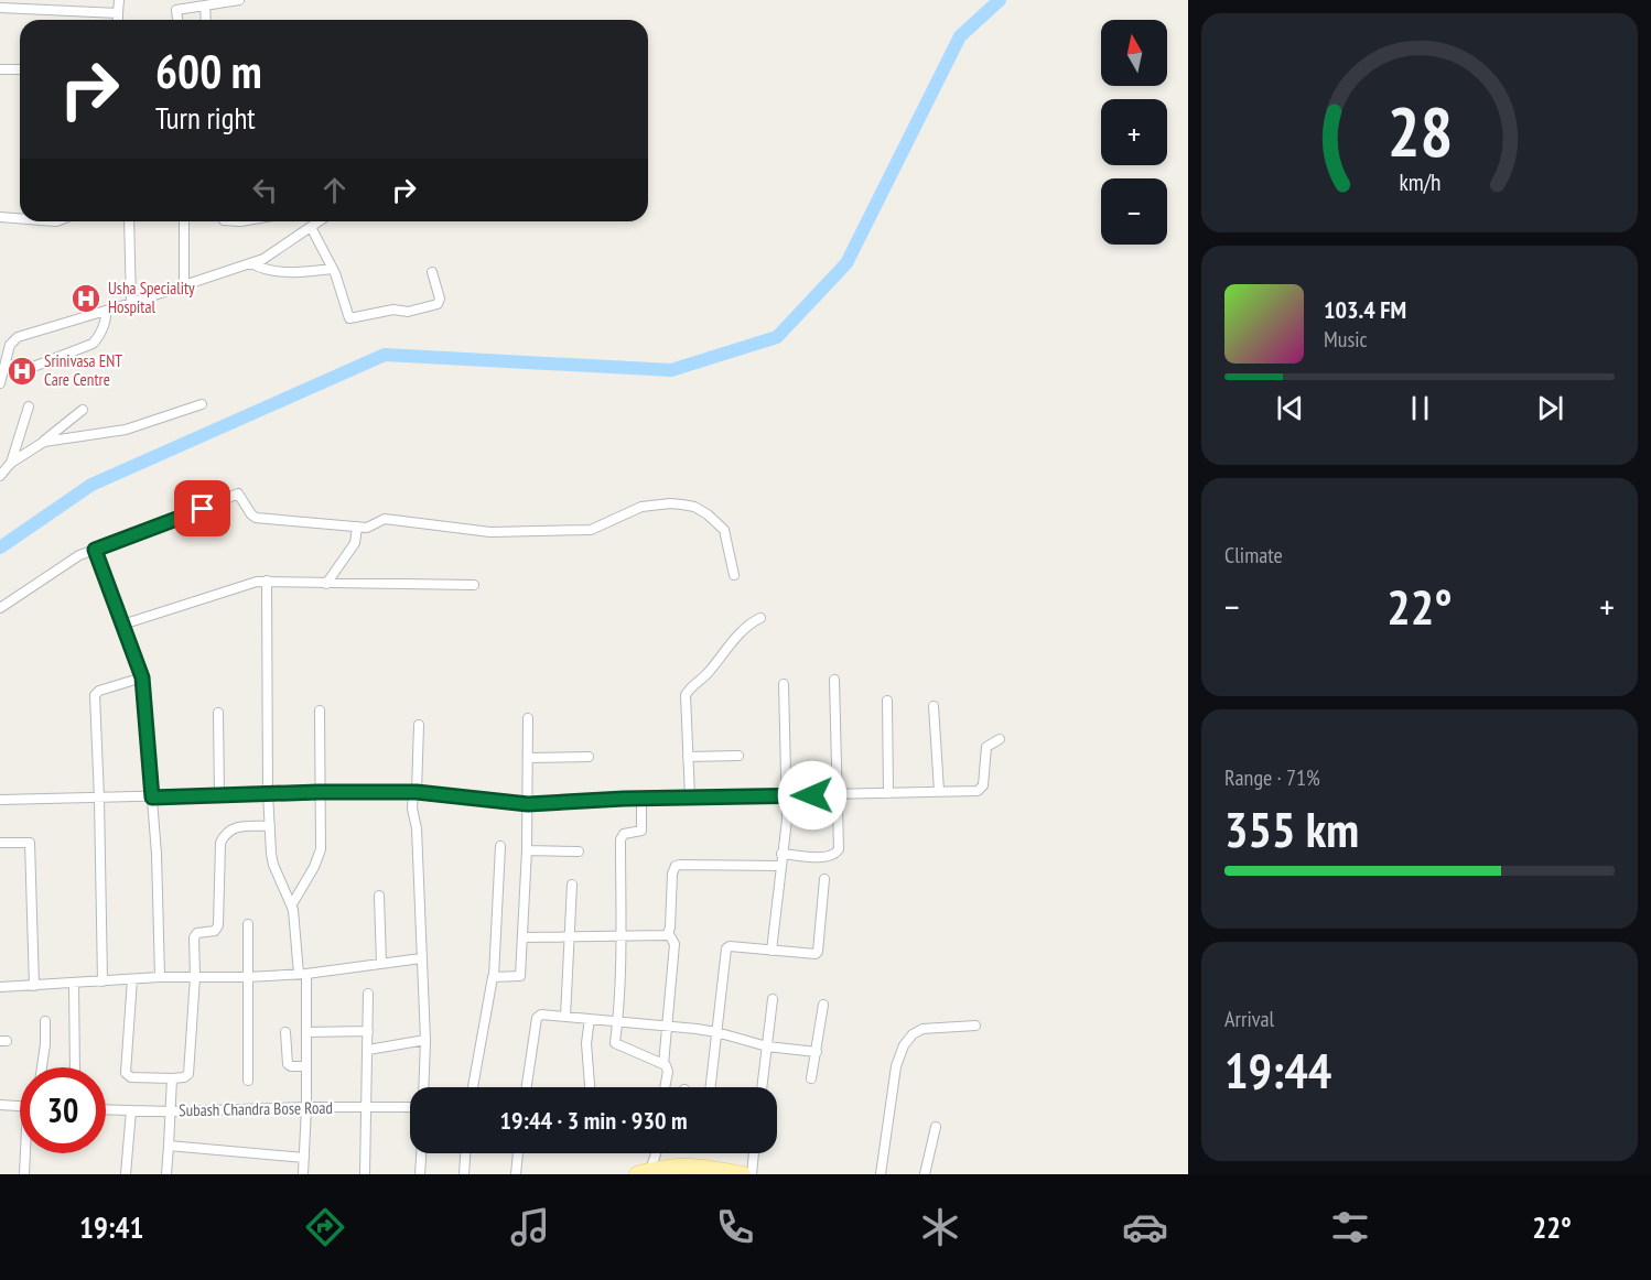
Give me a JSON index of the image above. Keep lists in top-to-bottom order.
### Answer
{
  "streets": {
    "street": ["Subash Chandra Bose Road"]
  },
  "places": {
    "hospital": ["Usha Speciality Hospital", "Srinivasa ENT Care Centre"]
  },
  "north": "top",
  "page": {
    "map_buttons": ["+", "−"],
    "turn": ["600 m", "Turn right"],
    "song": ["103.4 FM", "Music"],
    "tile": [
      "Climate",
      ["Range · 71%", "355 km"],
      ["Arrival", "19:44"]
    ],
    "heat": ["−", "22°", "+"],
    "limit": "30",
    "trip": "19:44 · 3 min · 930 m",
    "tabs": ["19:41", "22°"],
    "gauge": ["28", "km/h"]
  }
}
